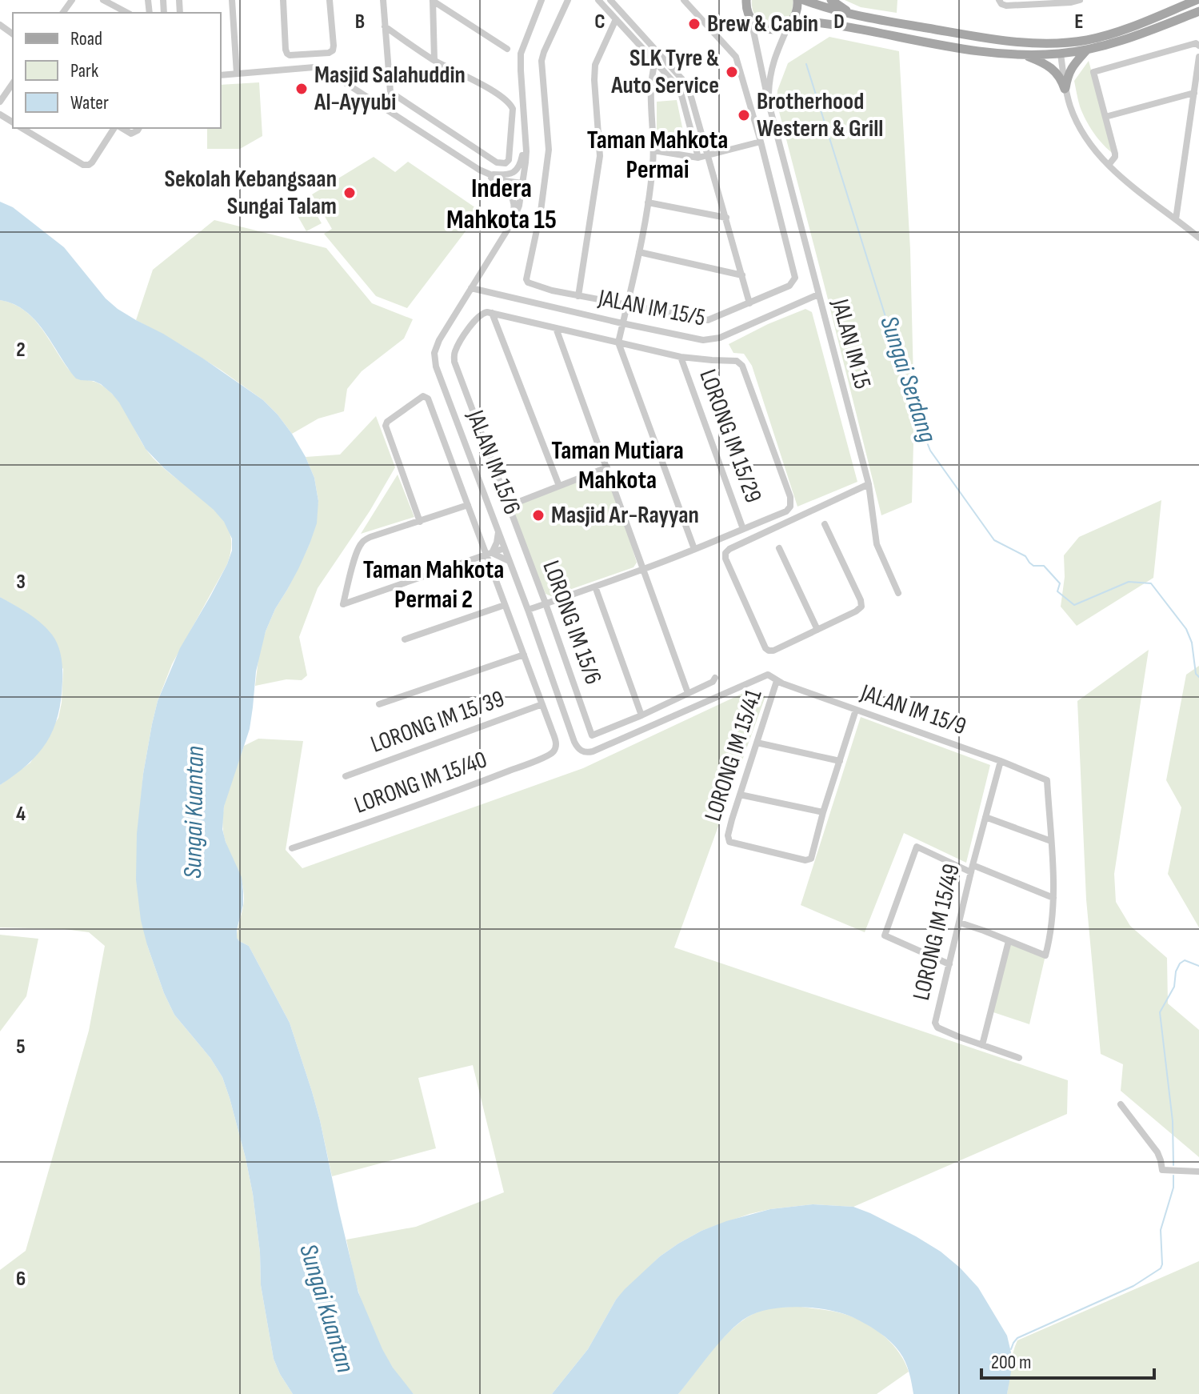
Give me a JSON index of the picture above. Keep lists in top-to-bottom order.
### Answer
{
  "streets": {
    "street": [
      "JALAN IM 15/5",
      "JALAN IM 15",
      "LORONG IM 15/29",
      "JALAN IM 15/6",
      "LORONG IM 15/6",
      "JALAN IM 15/9",
      "LORONG IM 15/39",
      "LORONG IM 15/41",
      "LORONG IM 15/40",
      "LORONG IM 15/49"
    ]
  },
  "crossings": [
    ["JALAN IM 15/5", "JALAN IM 15"],
    ["JALAN IM 15/5", "JALAN IM 15/6"],
    ["JALAN IM 15/6", "JALAN IM 15/9"],
    ["JALAN IM 15/9", "LORONG IM 15/41"],
    ["JALAN IM 15/9", "LORONG IM 15/49"],
    ["LORONG IM 15/39", "LORONG IM 15/40"]
  ],
  "districts": [
    "Taman Mahkota Permai",
    "Indera Mahkota 15",
    "Taman Mutiara Mahkota",
    "Taman Mahkota Permai 2"
  ],
  "water": ["Sungai Serdang", "Sungai Kuantan"],
  "places": [
    "Brew & Cabin",
    "SLK Tyre & Auto Service",
    "Masjid Salahuddin Al-Ayyubi",
    "Brotherhood Western & Grill",
    "Sekolah Kebangsaan Sungai Talam",
    "Masjid Ar-Rayyan"
  ],
  "legend": ["Road", "Park", "Water"],
  "scale_bar": "200 m",
  "grid": {
    "columns": [
      "B",
      "C",
      "D",
      "E"
    ],
    "rows": [
      "2",
      "3",
      "4",
      "5",
      "6"
    ]
  }
}
